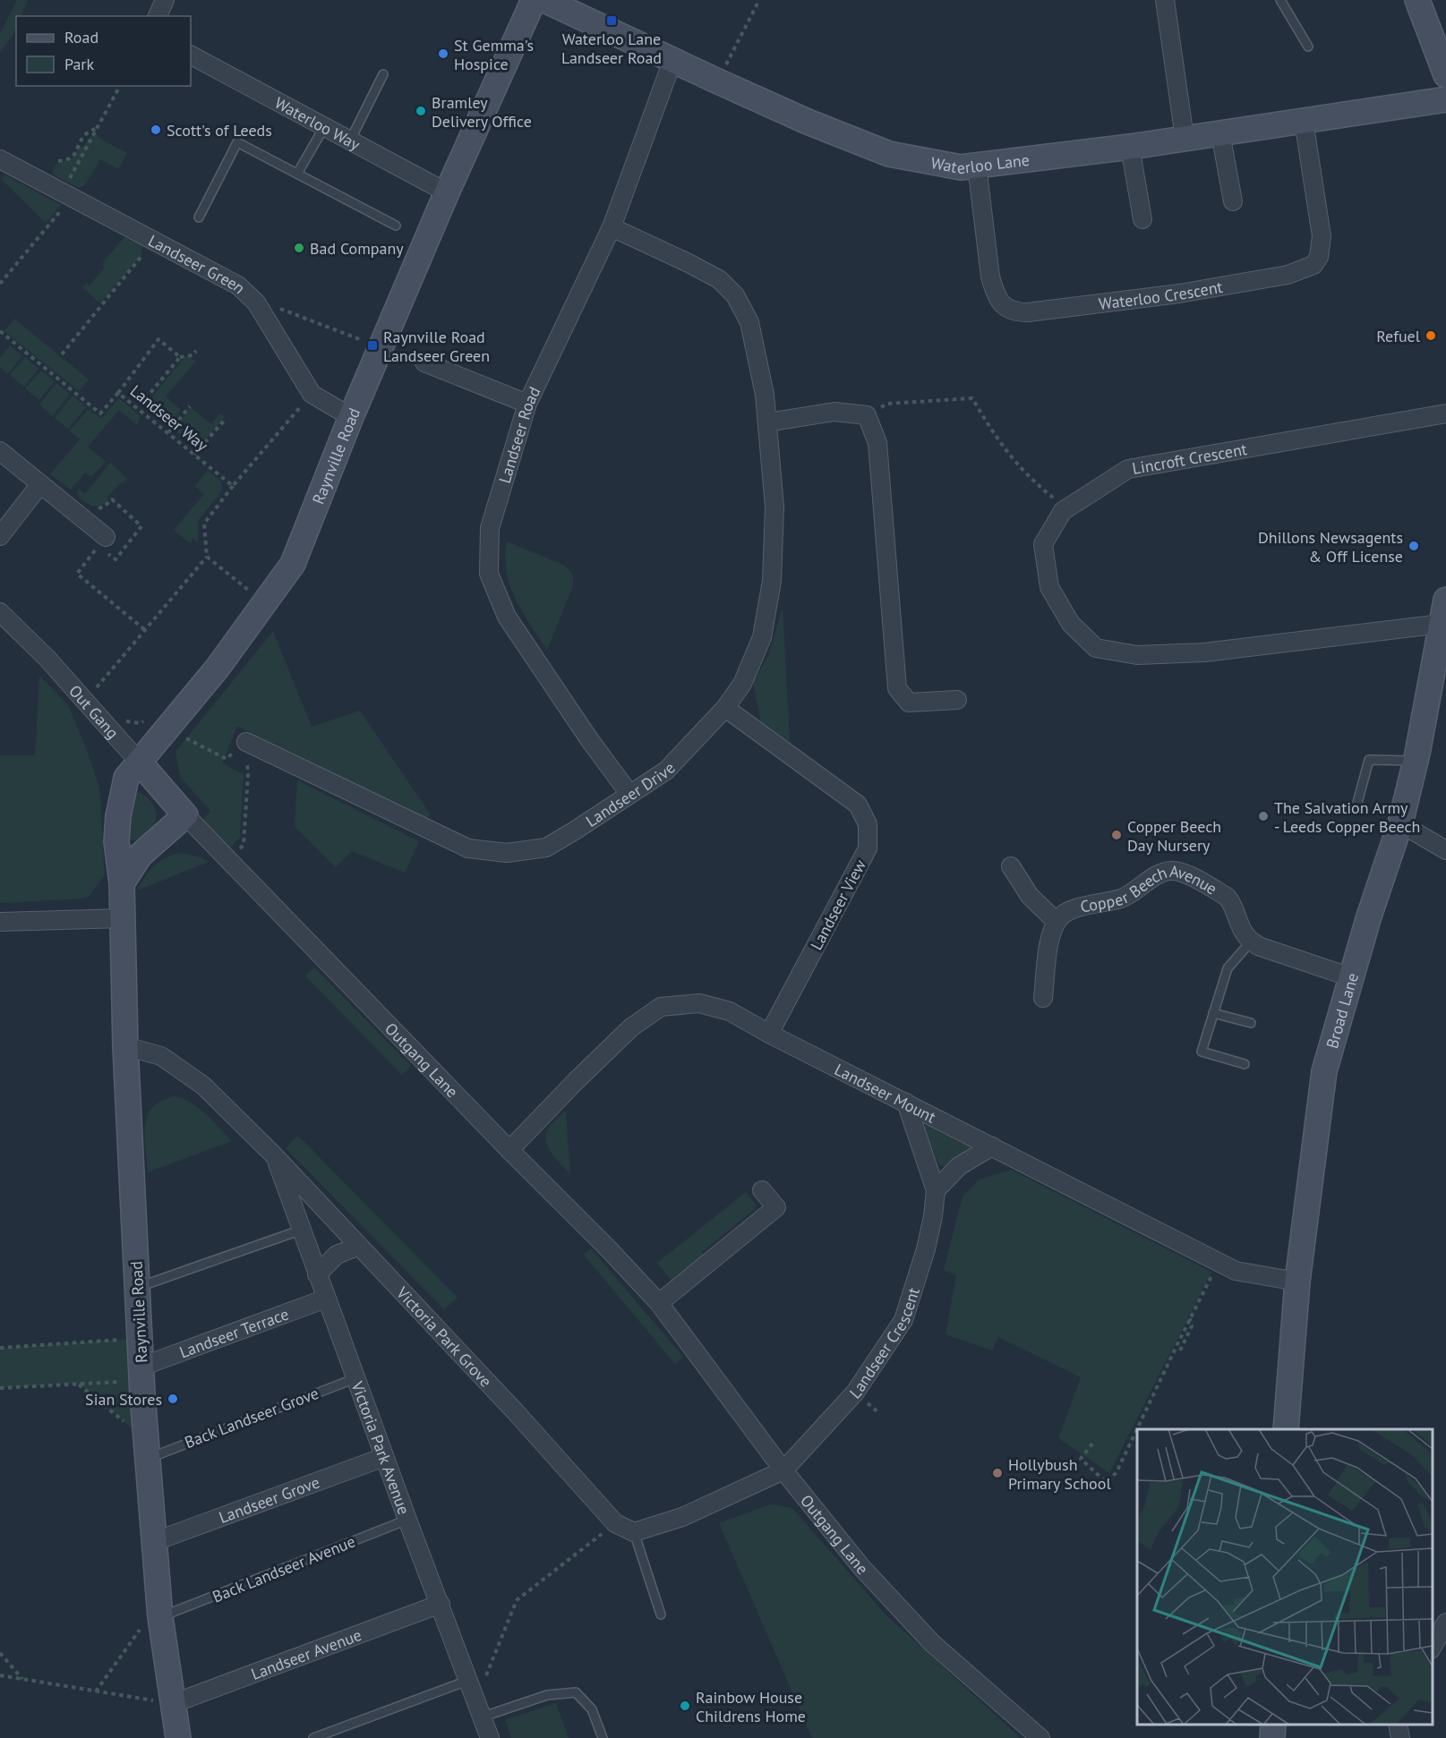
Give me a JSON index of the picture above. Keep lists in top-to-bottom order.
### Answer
{
  "streets": {
    "street": [
      "Waterloo Way",
      "Waterloo Lane",
      "Landseer Green",
      "Waterloo Crescent",
      "Landseer Road",
      "Raynville Road",
      "Lincroft Crescent",
      "Out Gang",
      "Landseer Drive",
      "Copper Beech Avenue",
      "Landseer View",
      "Broad Lane",
      "Outgang Lane",
      "Landseer Mount",
      "Landseer Terrace",
      "Victoria Park Grove",
      "Landseer Crescent",
      "Victoria Park Avenue",
      "Landseer Grove",
      "Landseer Avenue"
    ],
    "lane": ["Back Landseer Grove", "Back Landseer Avenue"],
    "path": ["Landseer Way"]
  },
  "crossings": [
    ["Waterloo Way", "Raynville Road"],
    ["Waterloo Lane", "Waterloo Crescent"],
    ["Waterloo Lane", "Landseer Road"],
    ["Landseer Green", "Raynville Road"],
    ["Landseer Road", "Landseer Drive"],
    ["Raynville Road", "Out Gang"],
    ["Raynville Road", "Landseer Terrace"],
    ["Raynville Road", "Victoria Park Grove"],
    ["Raynville Road", "Back Landseer Grove"],
    ["Raynville Road", "Landseer Grove"],
    ["Raynville Road", "Back Landseer Avenue"],
    ["Raynville Road", "Landseer Avenue"],
    ["Lincroft Crescent", "Broad Lane"],
    ["Out Gang", "Outgang Lane"],
    ["Landseer Drive", "Landseer View"],
    ["Landseer View", "Landseer Mount"],
    ["Broad Lane", "Landseer Mount"],
    ["Outgang Lane", "Landseer Mount"],
    ["Outgang Lane", "Landseer Crescent"],
    ["Landseer Mount", "Landseer Crescent"],
    ["Landseer Terrace", "Victoria Park Avenue"],
    ["Victoria Park Grove", "Victoria Park Avenue"],
    ["Back Landseer Grove", "Victoria Park Avenue"],
    ["Victoria Park Avenue", "Landseer Grove"],
    ["Victoria Park Avenue", "Back Landseer Avenue"],
    ["Victoria Park Avenue", "Landseer Avenue"]
  ],
  "places": {
    "transit": ["Waterloo Lane Landseer Road", "Raynville Road Landseer Green"],
    "other": [
      "St Gemma's Hospice",
      "Bramley Delivery Office",
      "Scott's of Leeds",
      "Bad Company",
      "Refuel",
      "Dhillons Newsagents & Off License",
      "The Salvation Army - Leeds Copper Beech",
      "Copper Beech Day Nursery",
      "Sian Stores",
      "Hollybush Primary School",
      "Rainbow House Childrens Home"
    ]
  },
  "legend": ["Road", "Park"]
}
